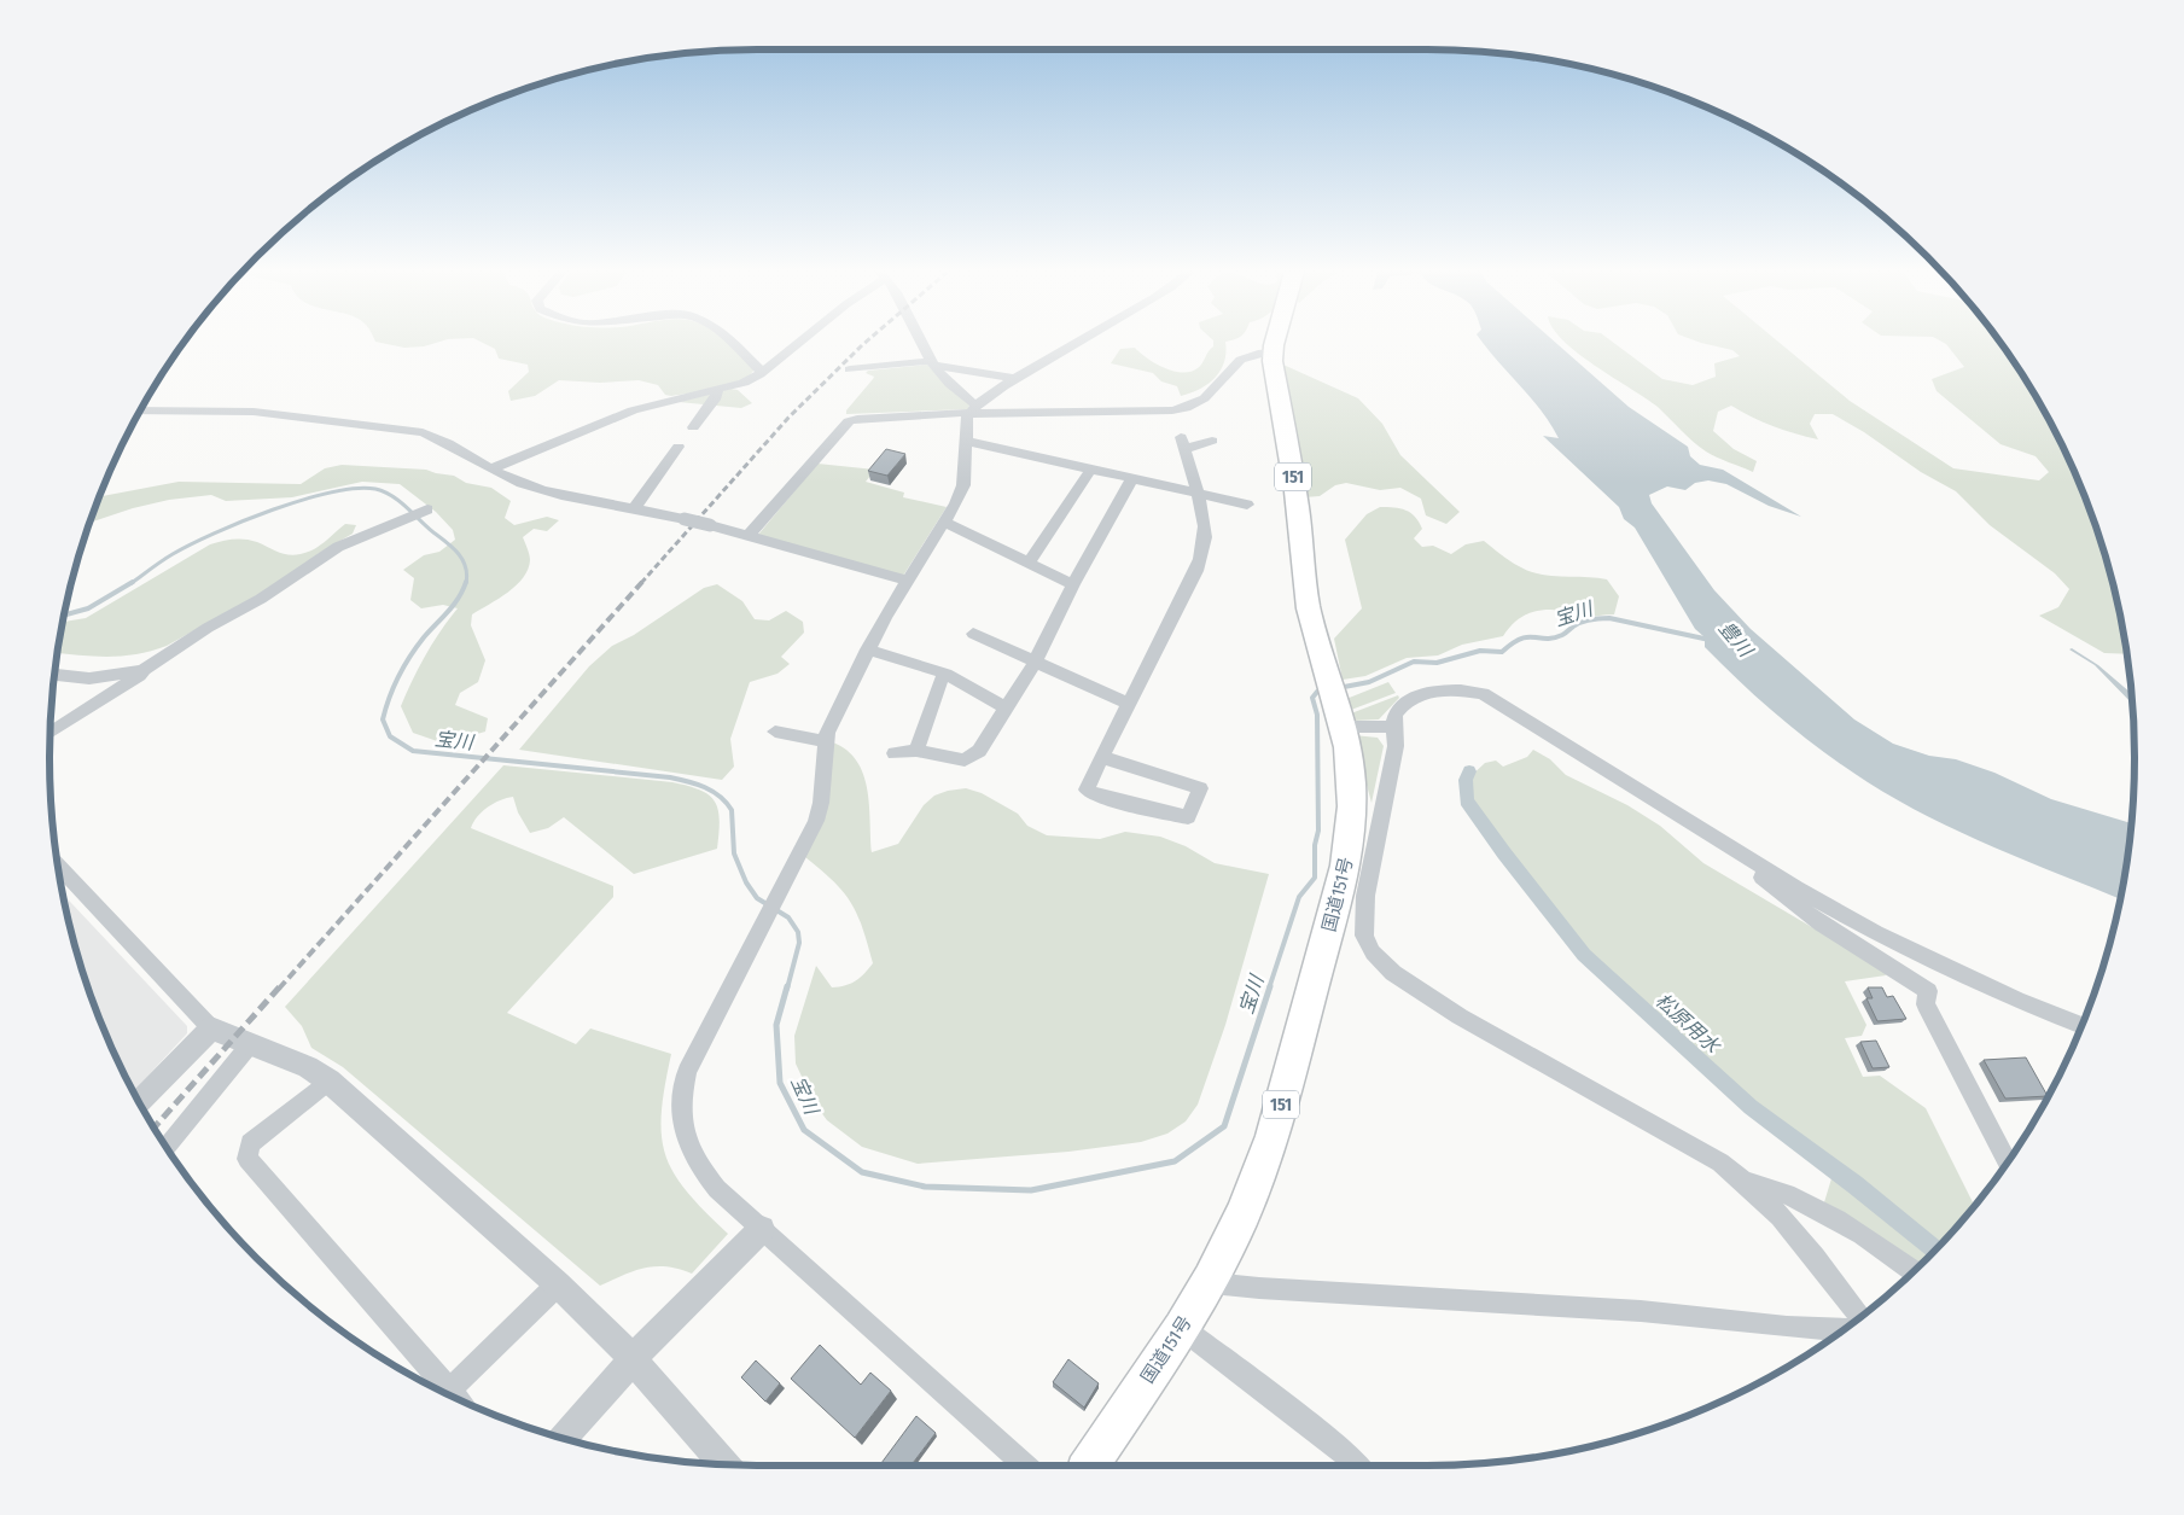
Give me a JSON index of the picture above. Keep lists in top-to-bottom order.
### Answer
{
  "streets": {
    "highway": ["151", "国道151号"]
  },
  "water": ["宝川", "豊川", "松原用水"]
}
